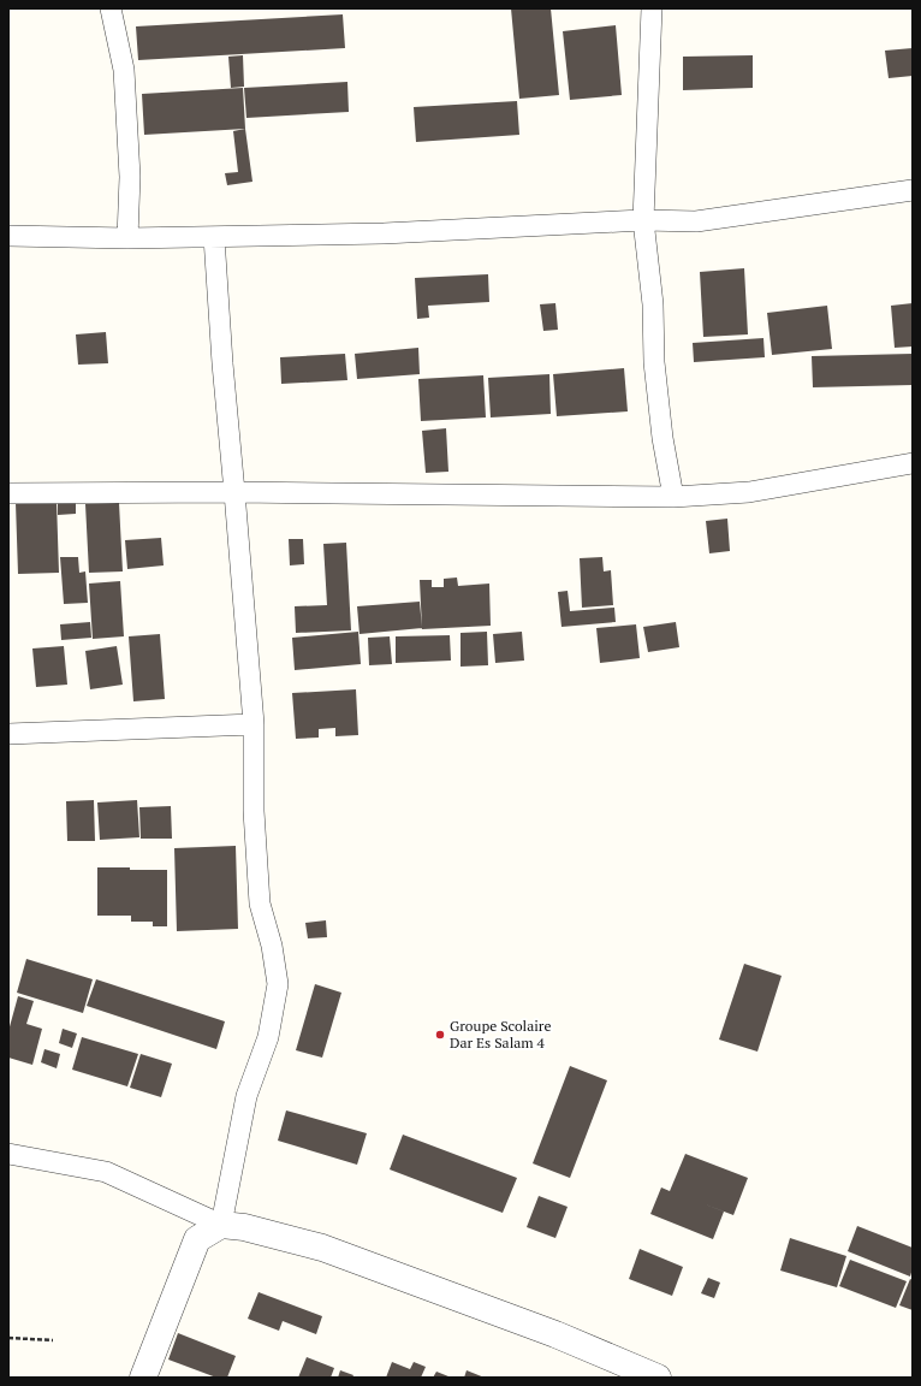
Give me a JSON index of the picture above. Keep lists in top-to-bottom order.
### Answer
{
  "places": ["Groupe Scolaire Dar Es Salam 4"]
}
